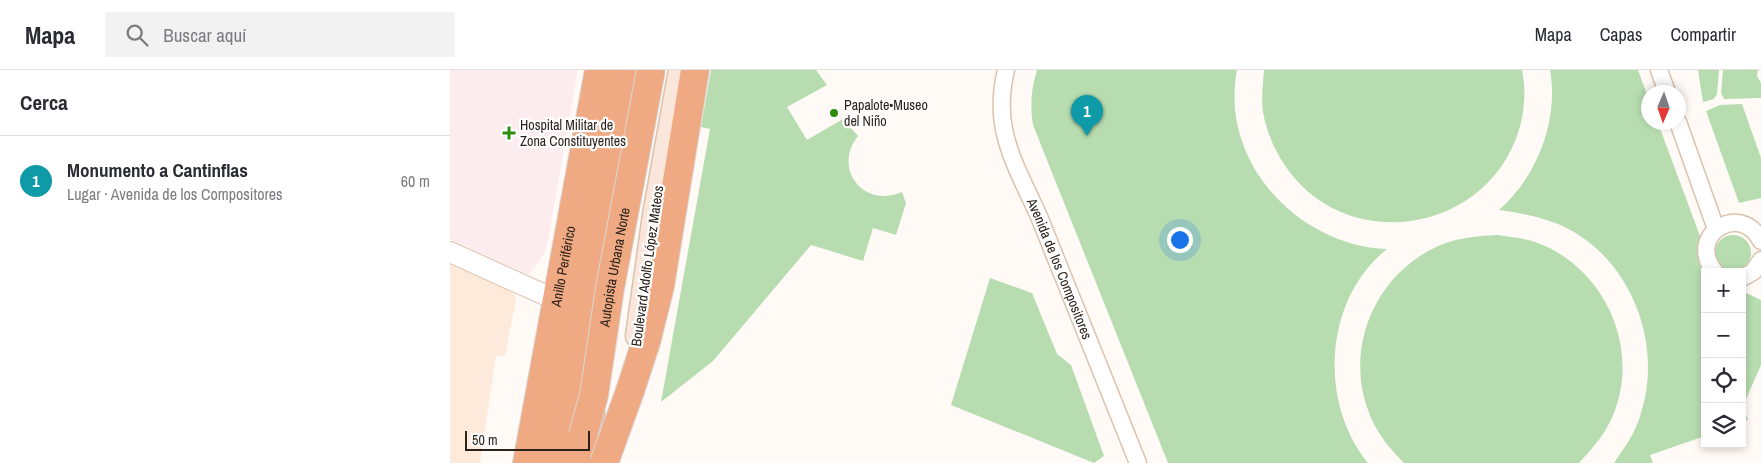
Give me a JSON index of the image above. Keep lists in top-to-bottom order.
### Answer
{
  "streets": {
    "highway": ["Anillo Periférico", "Autopista Urbana Norte"],
    "main road": ["Boulevard Adolfo López Mateos"],
    "street": ["Avenida de los Compositores"]
  },
  "places": {
    "other": ["Papalote•Museo del Niño"],
    "health": ["Hospital Militar de Zona Constituyentes"]
  },
  "scale_bar": "50 m",
  "north": "bottom",
  "page": {
    "header": "Mapa",
    "search": "Buscar aquí",
    "nav": ["Mapa", "Capas", "Compartir"],
    "heading": "Cerca",
    "pins": "1",
    "list": [
      {
        "mark": "1",
        "name": "Monumento a Cantinflas",
        "note": "Lugar · Avenida de los Compositores",
        "value": "60 m"
      }
    ],
    "map_buttons": ["+", "−"],
    "scale": "50 m"
  }
}
